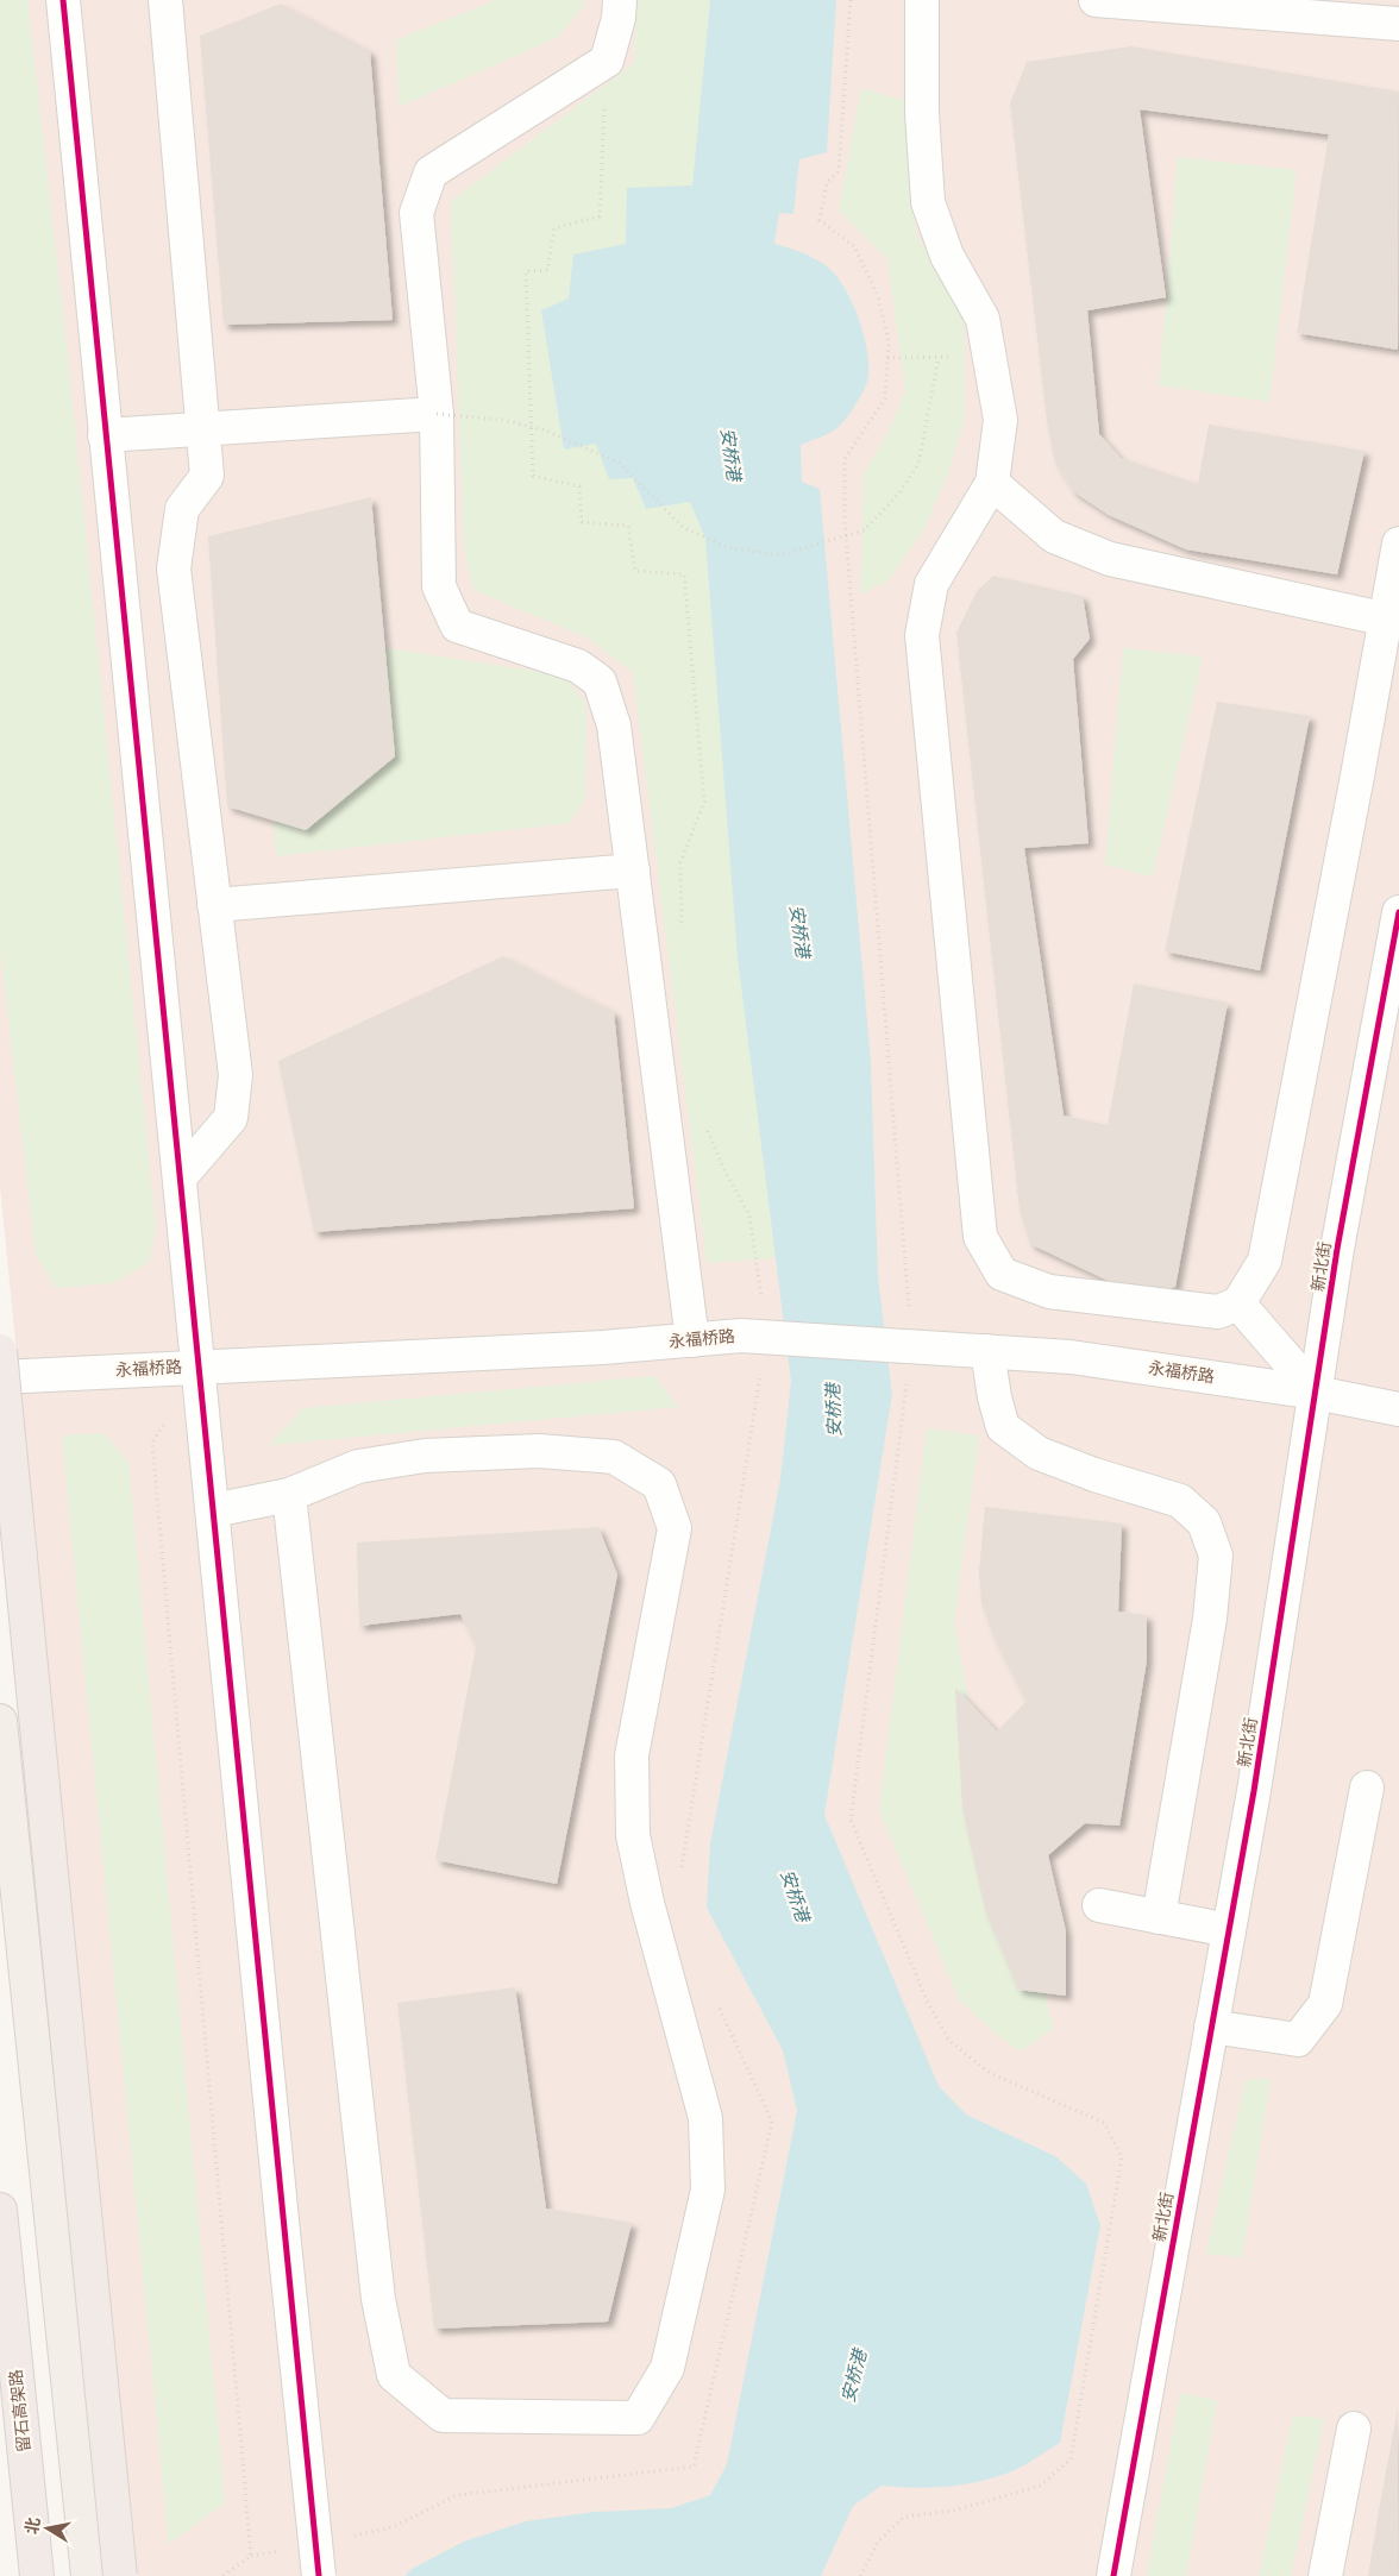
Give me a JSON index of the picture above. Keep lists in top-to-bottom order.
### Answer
{
  "streets": {
    "highway": ["留石高架路"],
    "street": ["新北街", "永福桥路"]
  },
  "crossings": [
    ["新北街", "永福桥路"]
  ],
  "water": ["安桥港"],
  "north": "left"
}
